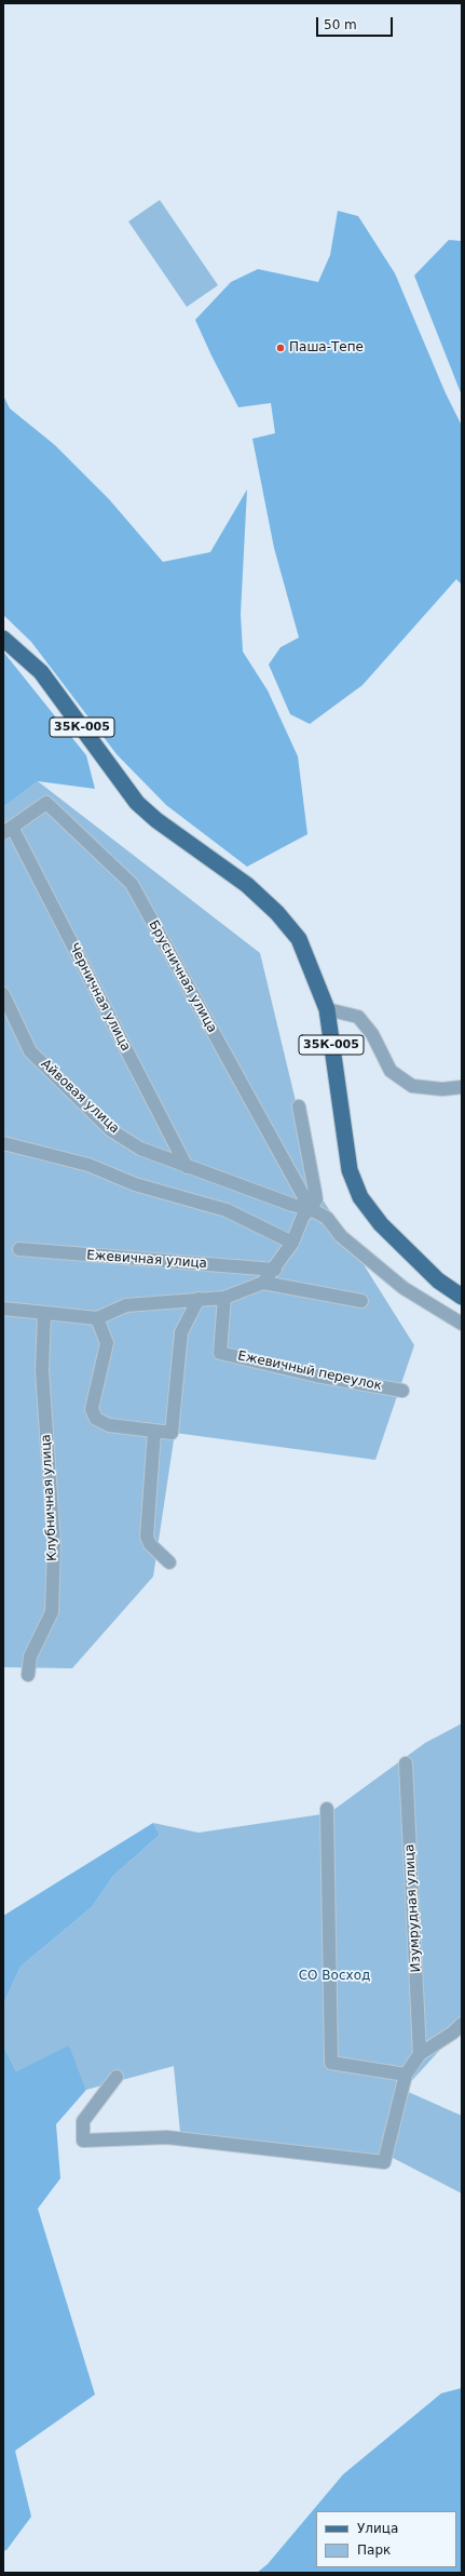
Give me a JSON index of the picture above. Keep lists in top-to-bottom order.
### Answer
{
  "streets": {
    "main road": ["35К-005"],
    "street": [
      "Брусничная улица",
      "Черничная улица",
      "Айвовая улица",
      "Ежевичная улица",
      "Ежевичный переулок",
      "Клубничная улица",
      "Изумрудная улица"
    ]
  },
  "crossings": [
    ["Брусничная улица", "Черничная улица"],
    ["Брусничная улица", "Айвовая улица"],
    ["Черничная улица", "Айвовая улица"]
  ],
  "parks": ["СО Восход"],
  "places": ["Паша-Тепе"],
  "legend": ["Улица", "Парк"],
  "scale_bar": "50 m"
}
